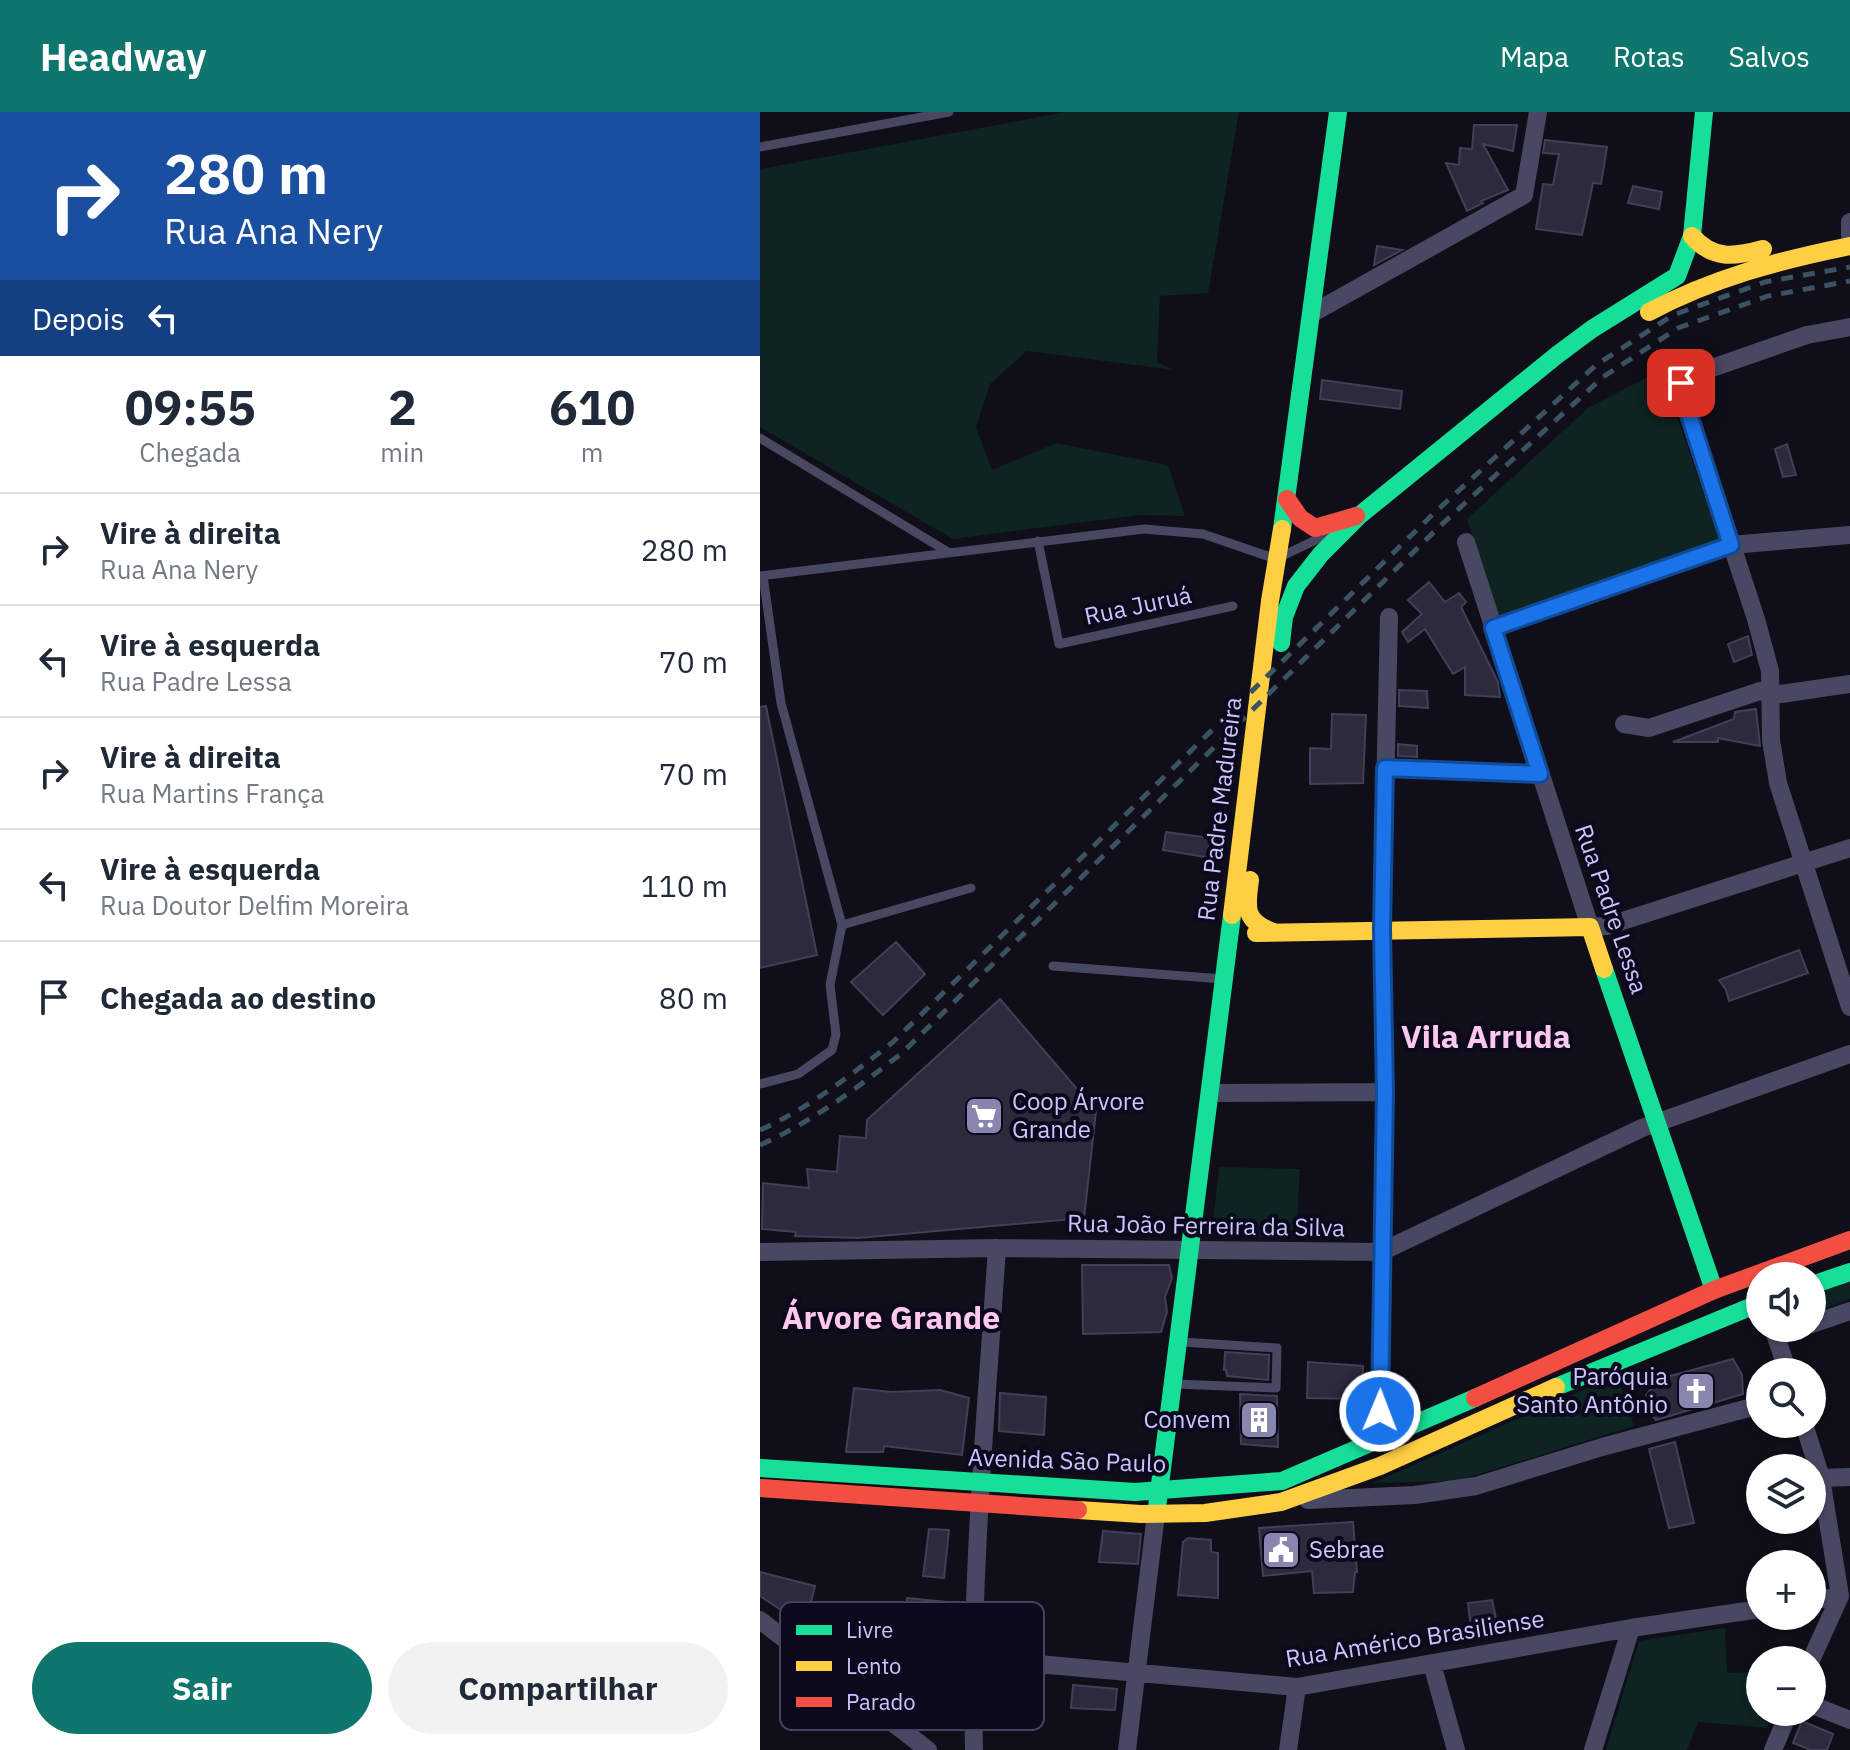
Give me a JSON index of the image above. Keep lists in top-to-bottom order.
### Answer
{
  "streets": {
    "main road": ["Rua Padre Madureira", "Rua Padre Lessa", "Avenida São Paulo"],
    "street": ["Rua João Ferreira da Silva", "Rua Américo Brasiliense"],
    "lane": ["Rua Juruá"]
  },
  "crossings": [
    ["Rua Padre Madureira", "Rua João Ferreira da Silva"],
    ["Rua Padre Madureira", "Avenida São Paulo"],
    ["Rua Padre Lessa", "Rua João Ferreira da Silva"],
    ["Rua Padre Lessa", "Avenida São Paulo"]
  ],
  "districts": ["Vila Arruda", "Árvore Grande"],
  "places": {
    "supermarket": ["Coop Árvore Grande"],
    "church": ["Paróquia Santo Antônio"],
    "building": ["Convem"],
    "public building": ["Sebrae"]
  },
  "legend": ["Livre", "Lento", "Parado"],
  "page": {
    "header": "Headway",
    "nav": ["Mapa", "Rotas", "Salvos"],
    "turn": ["280 m", "Rua Ana Nery"],
    "then": "Depois",
    "eta": [
      "09:55",
      "Chegada",
      "2",
      "min",
      "610",
      "m"
    ],
    "list": [
      {
        "name": "Vire à direita",
        "note": "Rua Ana Nery",
        "value": "280 m"
      },
      {
        "name": "Vire à esquerda",
        "note": "Rua Padre Lessa",
        "value": "70 m"
      },
      {
        "name": "Vire à direita",
        "note": "Rua Martins França",
        "value": "70 m"
      },
      {
        "name": "Vire à esquerda",
        "note": "Rua Doutor Delfim Moreira",
        "value": "110 m"
      },
      {
        "name": "Chegada ao destino",
        "value": "80 m"
      }
    ],
    "map_buttons": ["+", "−"],
    "buttons": ["Sair", "Compartilhar"]
  }
}
